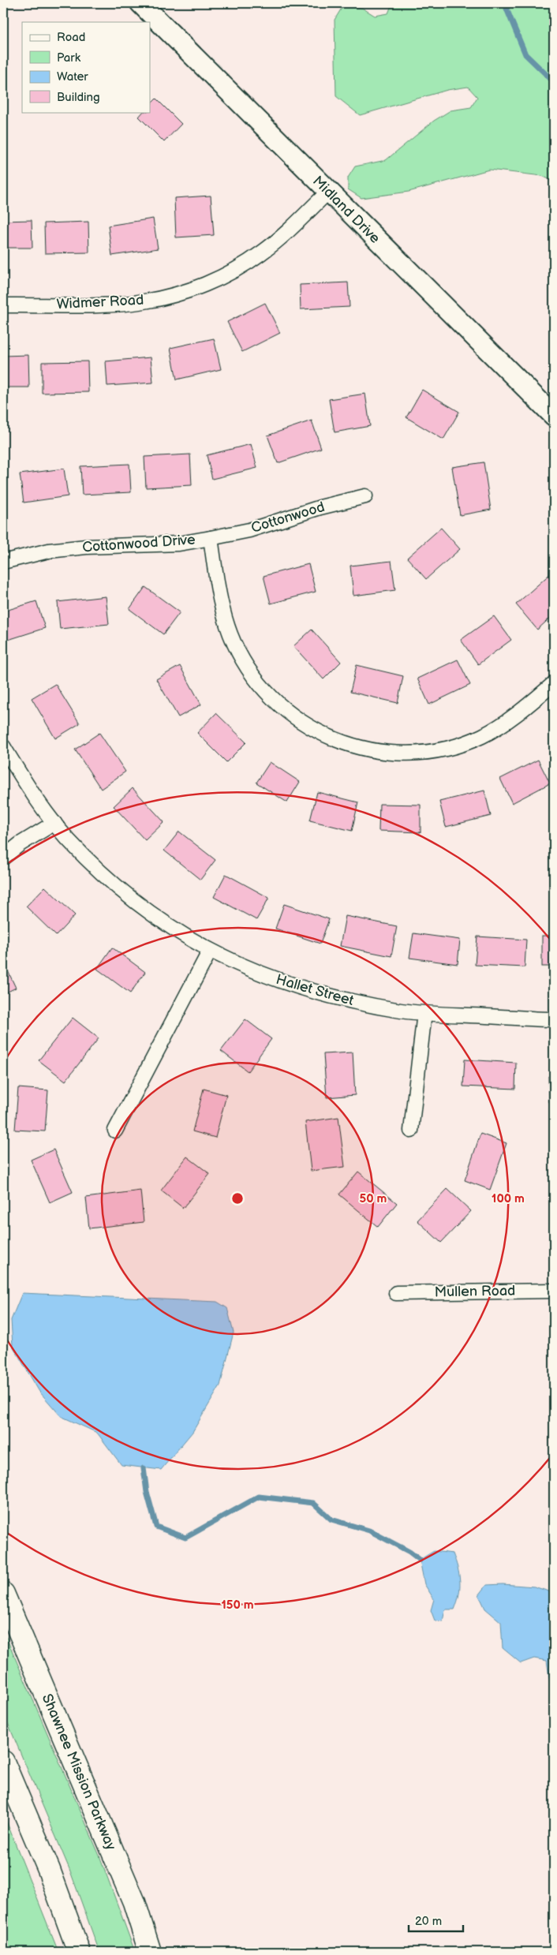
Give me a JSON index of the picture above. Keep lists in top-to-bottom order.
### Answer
{
  "streets": {
    "highway": ["Shawnee Mission Parkway"],
    "street": [
      "Midland Drive",
      "Widmer Road",
      "Cottonwood",
      "Cottonwood Drive",
      "Hallet Street",
      "Mullen Road"
    ]
  },
  "crossings": [
    ["Midland Drive", "Widmer Road"],
    ["Cottonwood", "Cottonwood Drive"]
  ],
  "legend": [
    "Road",
    "Park",
    "Water",
    "Building"
  ],
  "scale_bar": "20 m",
  "rings": ["50 m", "100 m", "150 m"]
}
